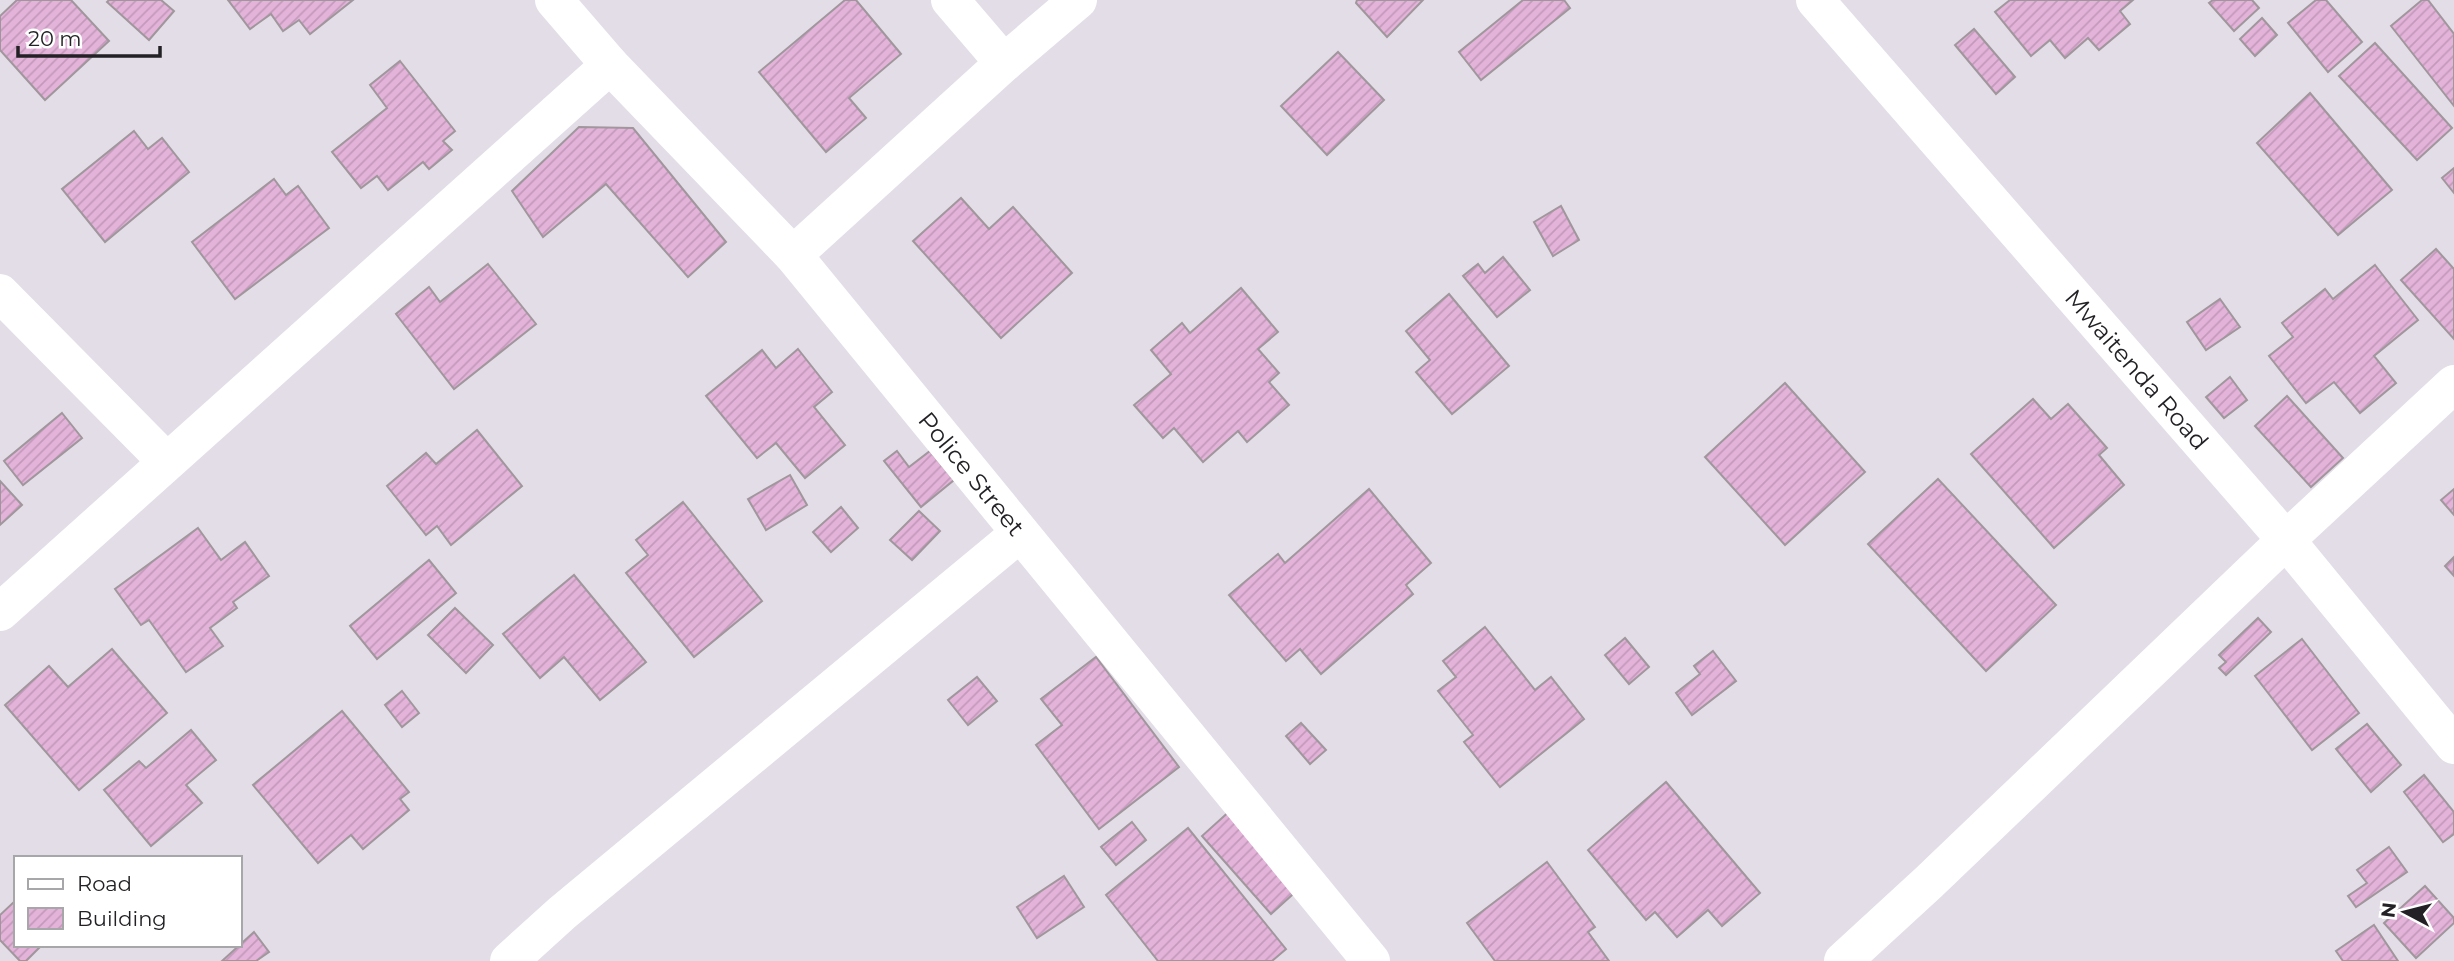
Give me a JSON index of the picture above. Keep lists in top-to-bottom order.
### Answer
{
  "streets": {
    "street": ["Mwaitenda Road", "Police Street"]
  },
  "legend": ["Road", "Building"],
  "scale_bar": "20 m",
  "north": "left"
}
